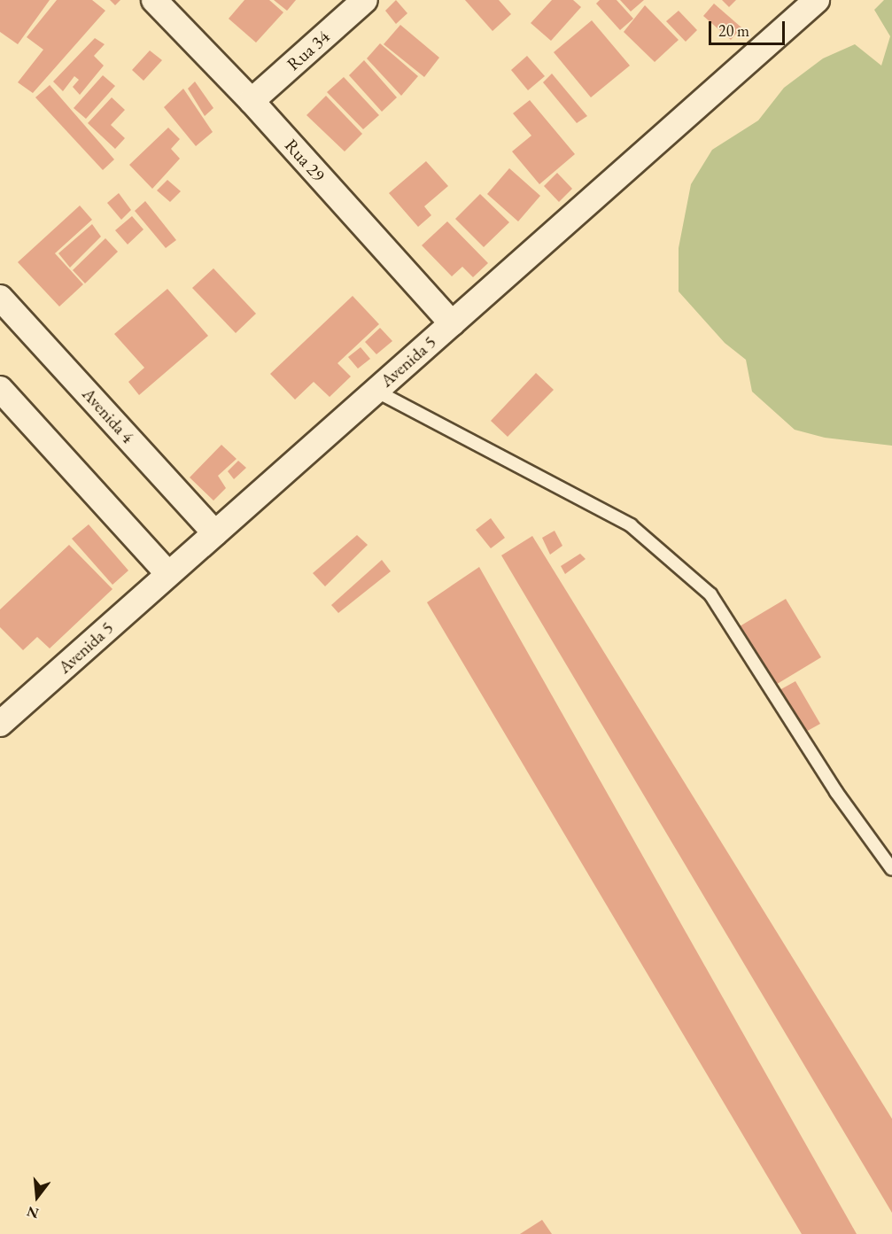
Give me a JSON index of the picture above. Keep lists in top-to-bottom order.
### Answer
{
  "streets": {
    "street": [
      "Rua 34",
      "Rua 29",
      "Avenida 5",
      "Avenida 4"
    ]
  },
  "crossings": [
    ["Rua 34", "Rua 29"],
    ["Rua 29", "Avenida 5"],
    ["Avenida 5", "Avenida 4"]
  ],
  "scale_bar": "20 m",
  "north": "bottom"
}
